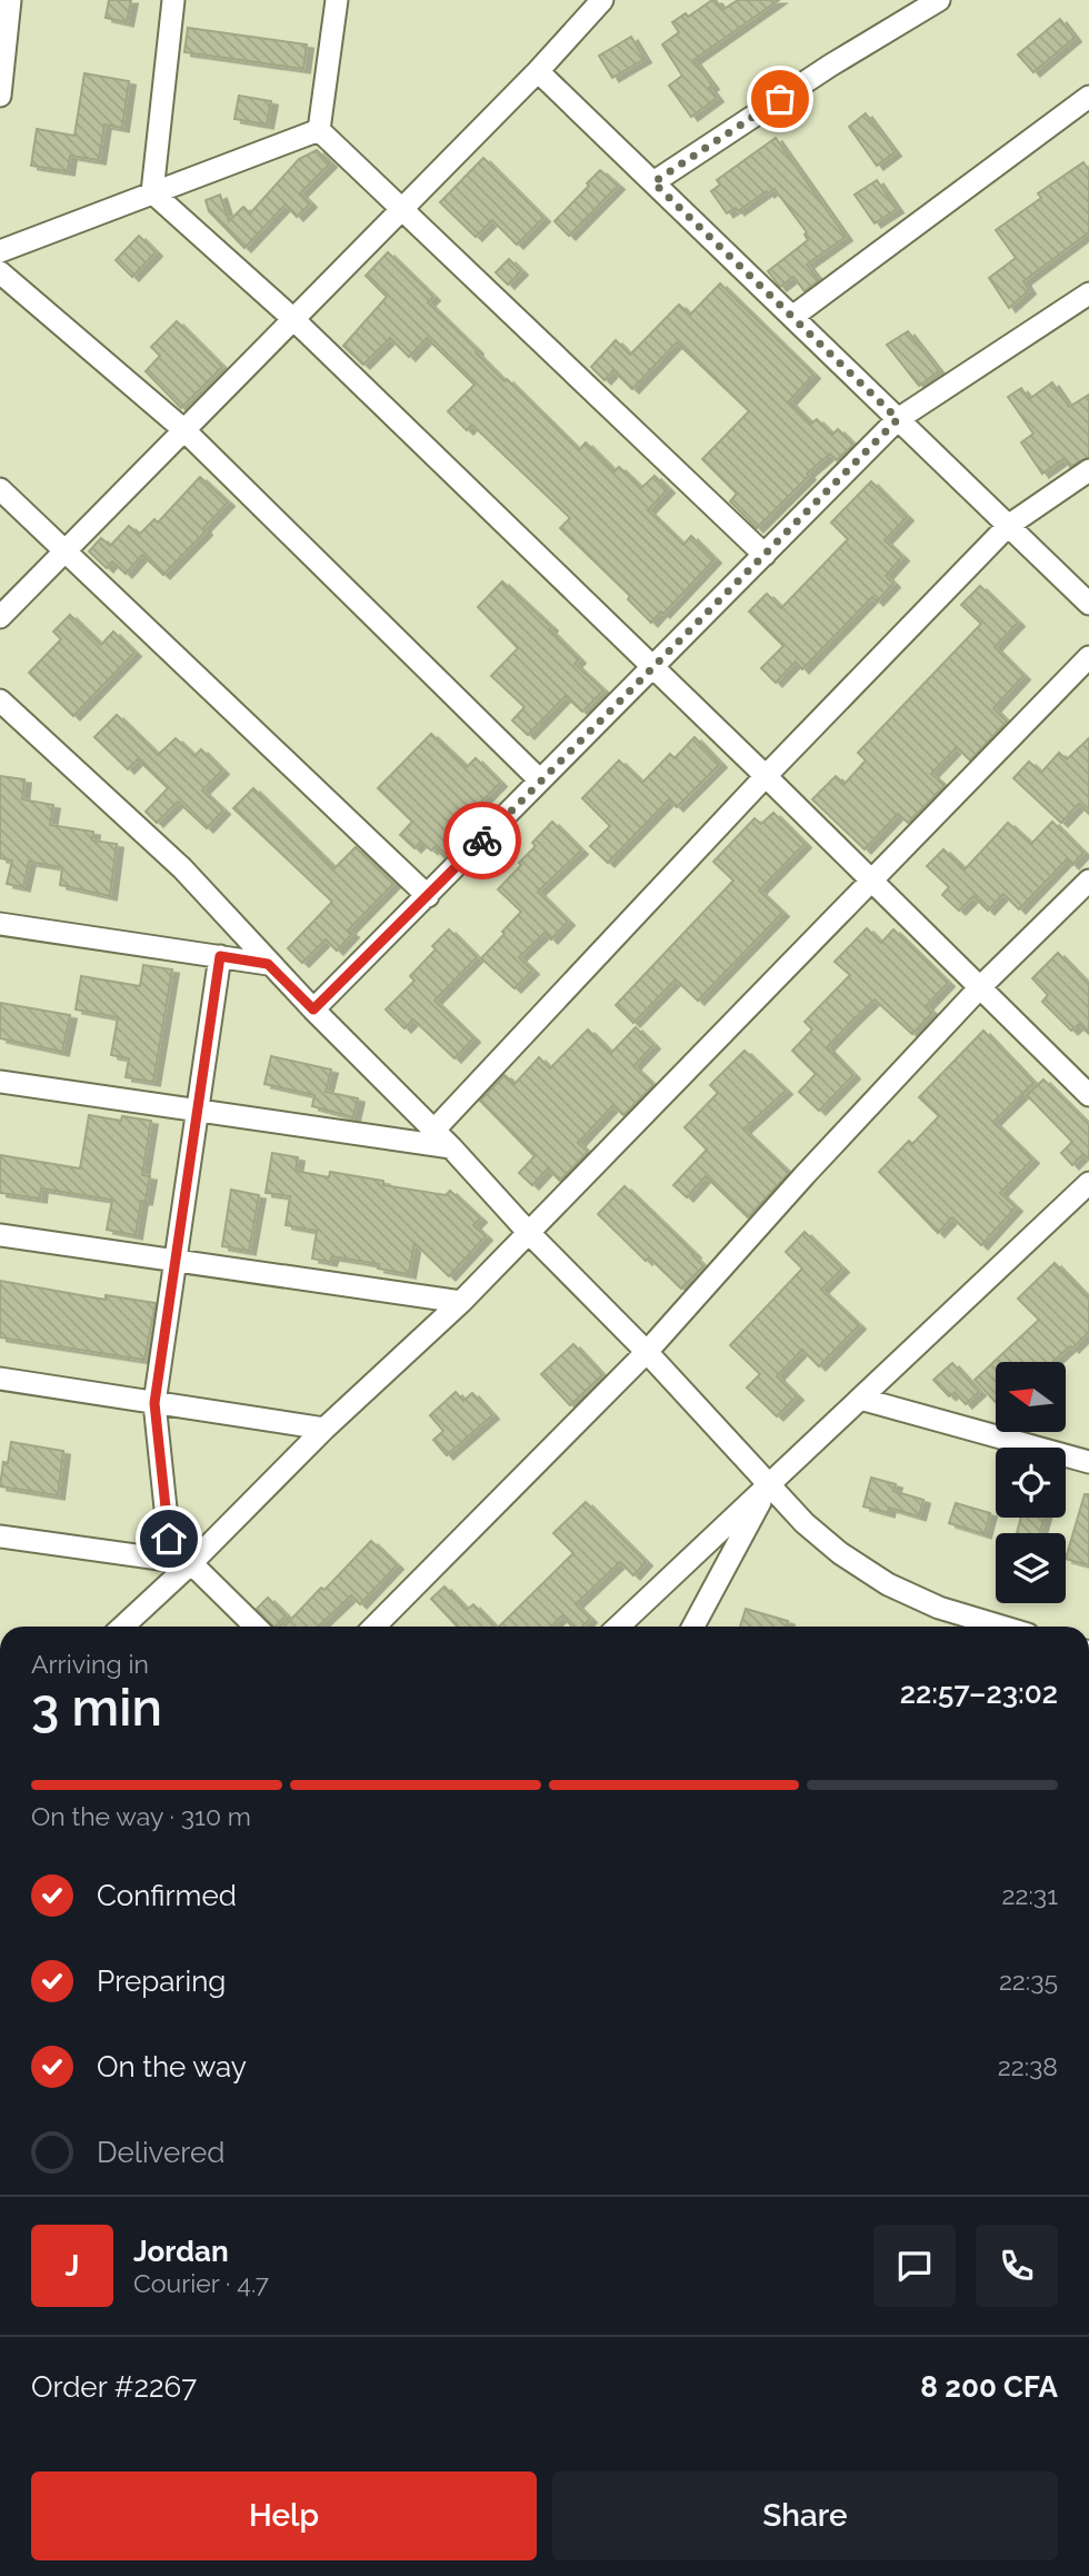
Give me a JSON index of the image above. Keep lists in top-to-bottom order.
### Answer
{
  "north": "left",
  "page": {
    "heading": ["3 min", "Arriving in", "22:57–23:02"],
    "panel": [
      "Jordan",
      "Courier · 4.7",
      "Order #2267",
      "8 200 CFA"
    ],
    "bar": "On the way · 310 m",
    "list": [
      ["Confirmed", "22:31"],
      ["Preparing", "22:35"],
      ["On the way", "22:38"],
      "Delivered"
    ],
    "round": "J",
    "buttons": ["Help", "Share"]
  }
}
